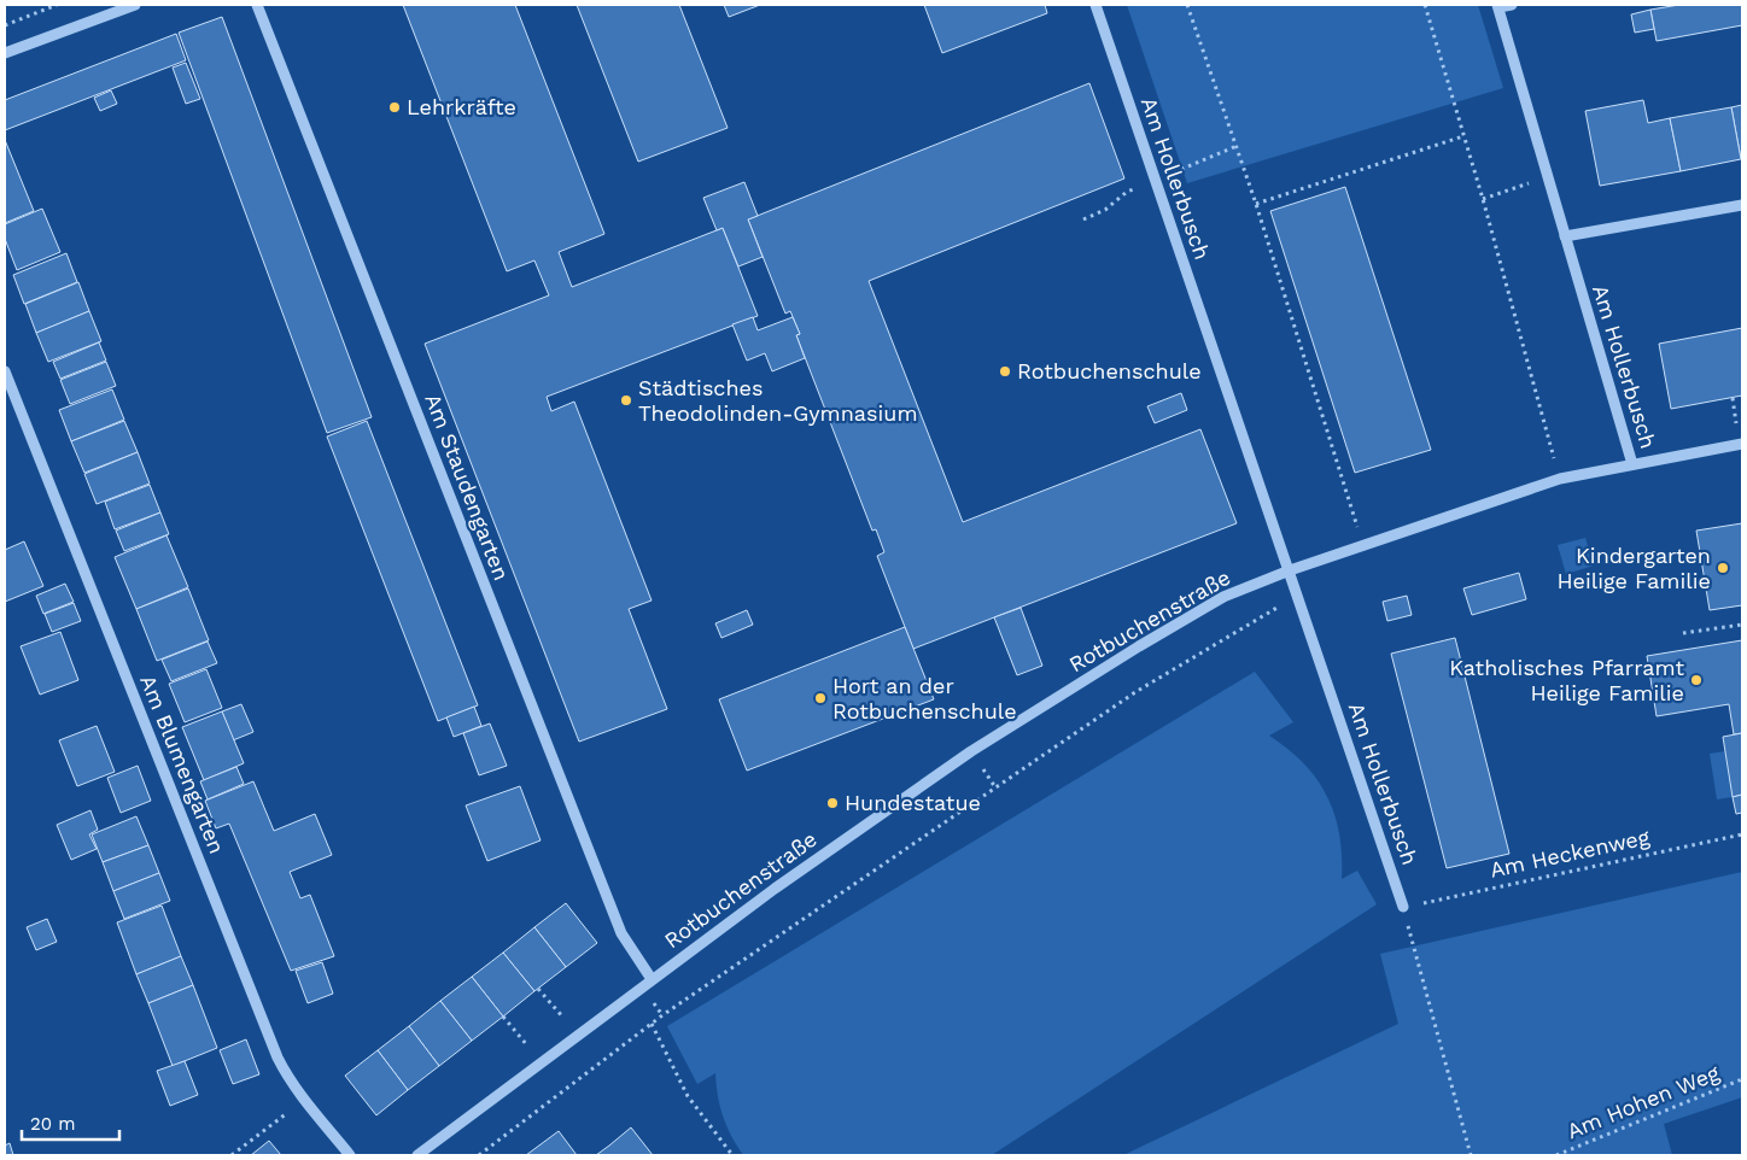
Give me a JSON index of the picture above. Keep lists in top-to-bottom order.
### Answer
{
  "streets": {
    "street": [
      "Am Hollerbusch",
      "Am Staudengarten",
      "Rotbuchenstraße",
      "Am Blumengarten"
    ],
    "path": ["Am Heckenweg", "Am Hohen Weg"]
  },
  "crossings": [
    ["Am Hollerbusch", "Rotbuchenstraße"],
    ["Am Hollerbusch", "Am Heckenweg"],
    ["Am Staudengarten", "Rotbuchenstraße"]
  ],
  "places": [
    "Lehrkräfte",
    "Rotbuchenschule",
    "Städtisches Theodolinden-Gymnasium",
    "Kindergarten Heilige Familie",
    "Katholisches Pfarramt Heilige Familie",
    "Hort an der Rotbuchenschule",
    "Hundestatue"
  ],
  "scale_bar": "20 m"
}
